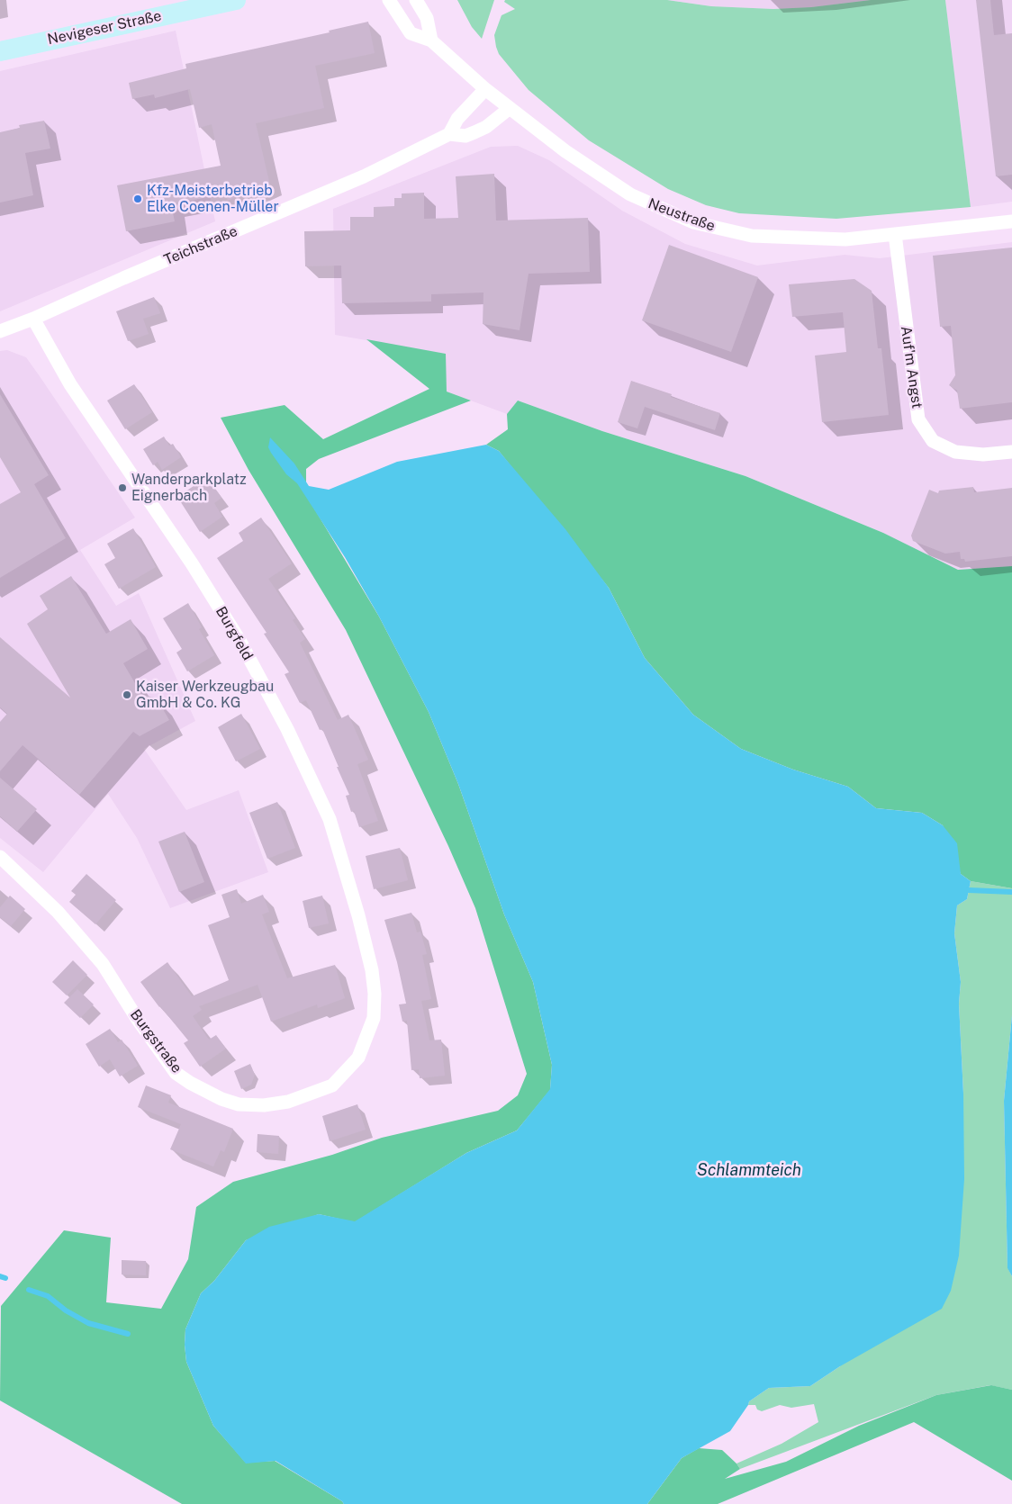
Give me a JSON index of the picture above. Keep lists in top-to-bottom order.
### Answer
{
  "streets": {
    "main road": ["Nevigeser Straße"],
    "street": [
      "Neustraße",
      "Teichstraße",
      "Auf'm Angst",
      "Burgfeld",
      "Burgstraße"
    ]
  },
  "crossings": [
    ["Neustraße", "Teichstraße"],
    ["Neustraße", "Auf'm Angst"],
    ["Teichstraße", "Burgfeld"],
    ["Burgfeld", "Burgstraße"]
  ],
  "water": ["Schlammteich"],
  "places": ["Kfz-Meisterbetrieb Elke Coenen-Müller", "Wanderparkplatz Eignerbach", "Kaiser Werkzeugbau GmbH & Co. KG"]
}
